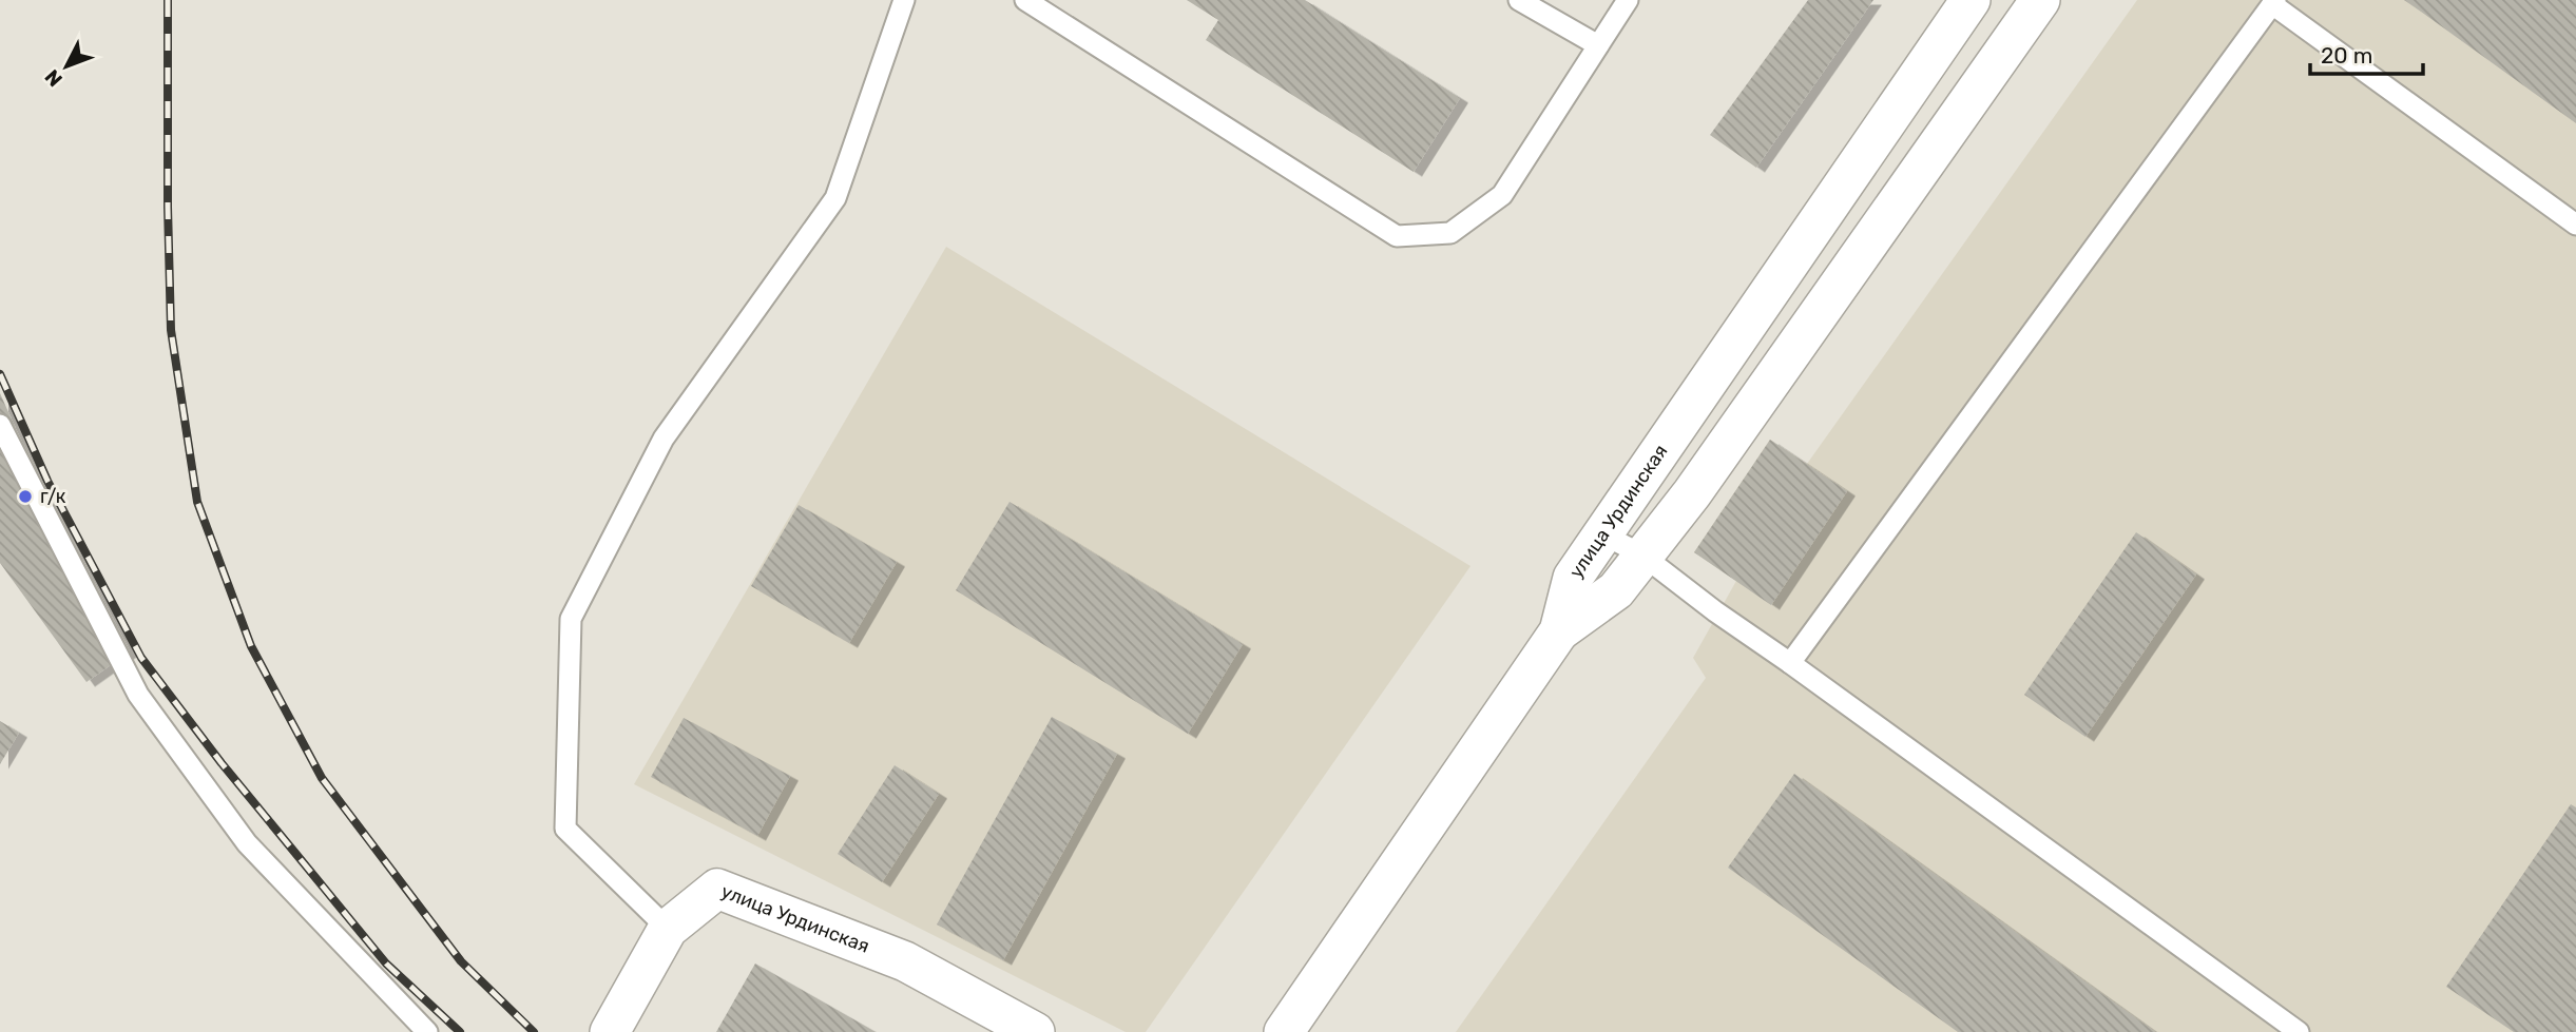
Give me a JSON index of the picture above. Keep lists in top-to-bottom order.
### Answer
{
  "streets": {
    "street": ["улица Урдинская"]
  },
  "places": ["г/к"],
  "scale_bar": "20 m",
  "north": "bottom left"
}
